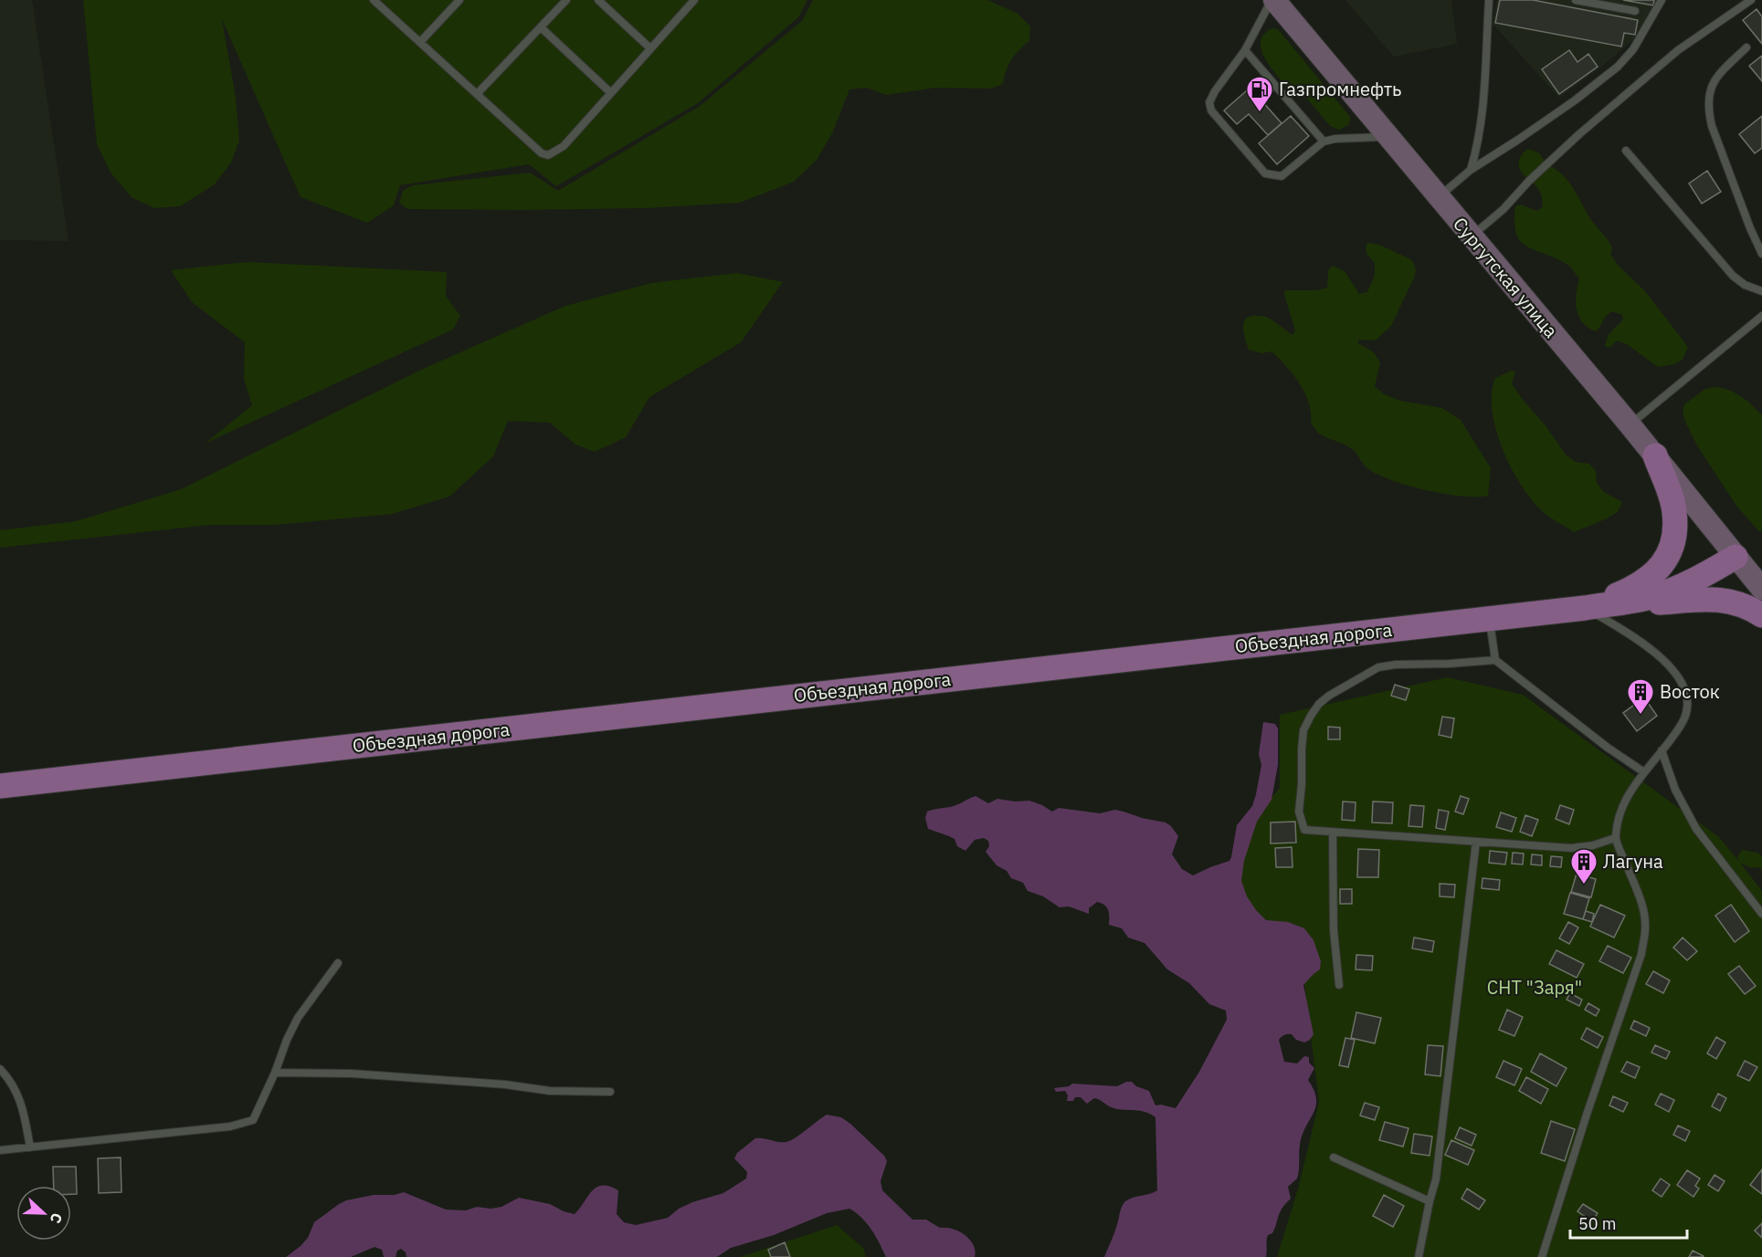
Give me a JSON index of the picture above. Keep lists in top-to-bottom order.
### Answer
{
  "streets": {
    "main road": ["Сургутская улица", "Объездная дорога"]
  },
  "crossings": [
    ["Сургутская улица", "Объездная дорога"]
  ],
  "parks": ["СНТ \"Заря\""],
  "places": {
    "fuel station": ["Газпромнефть"],
    "building": ["Восток", "Лагуна"]
  },
  "scale_bar": "50 m",
  "north": "right"
}
